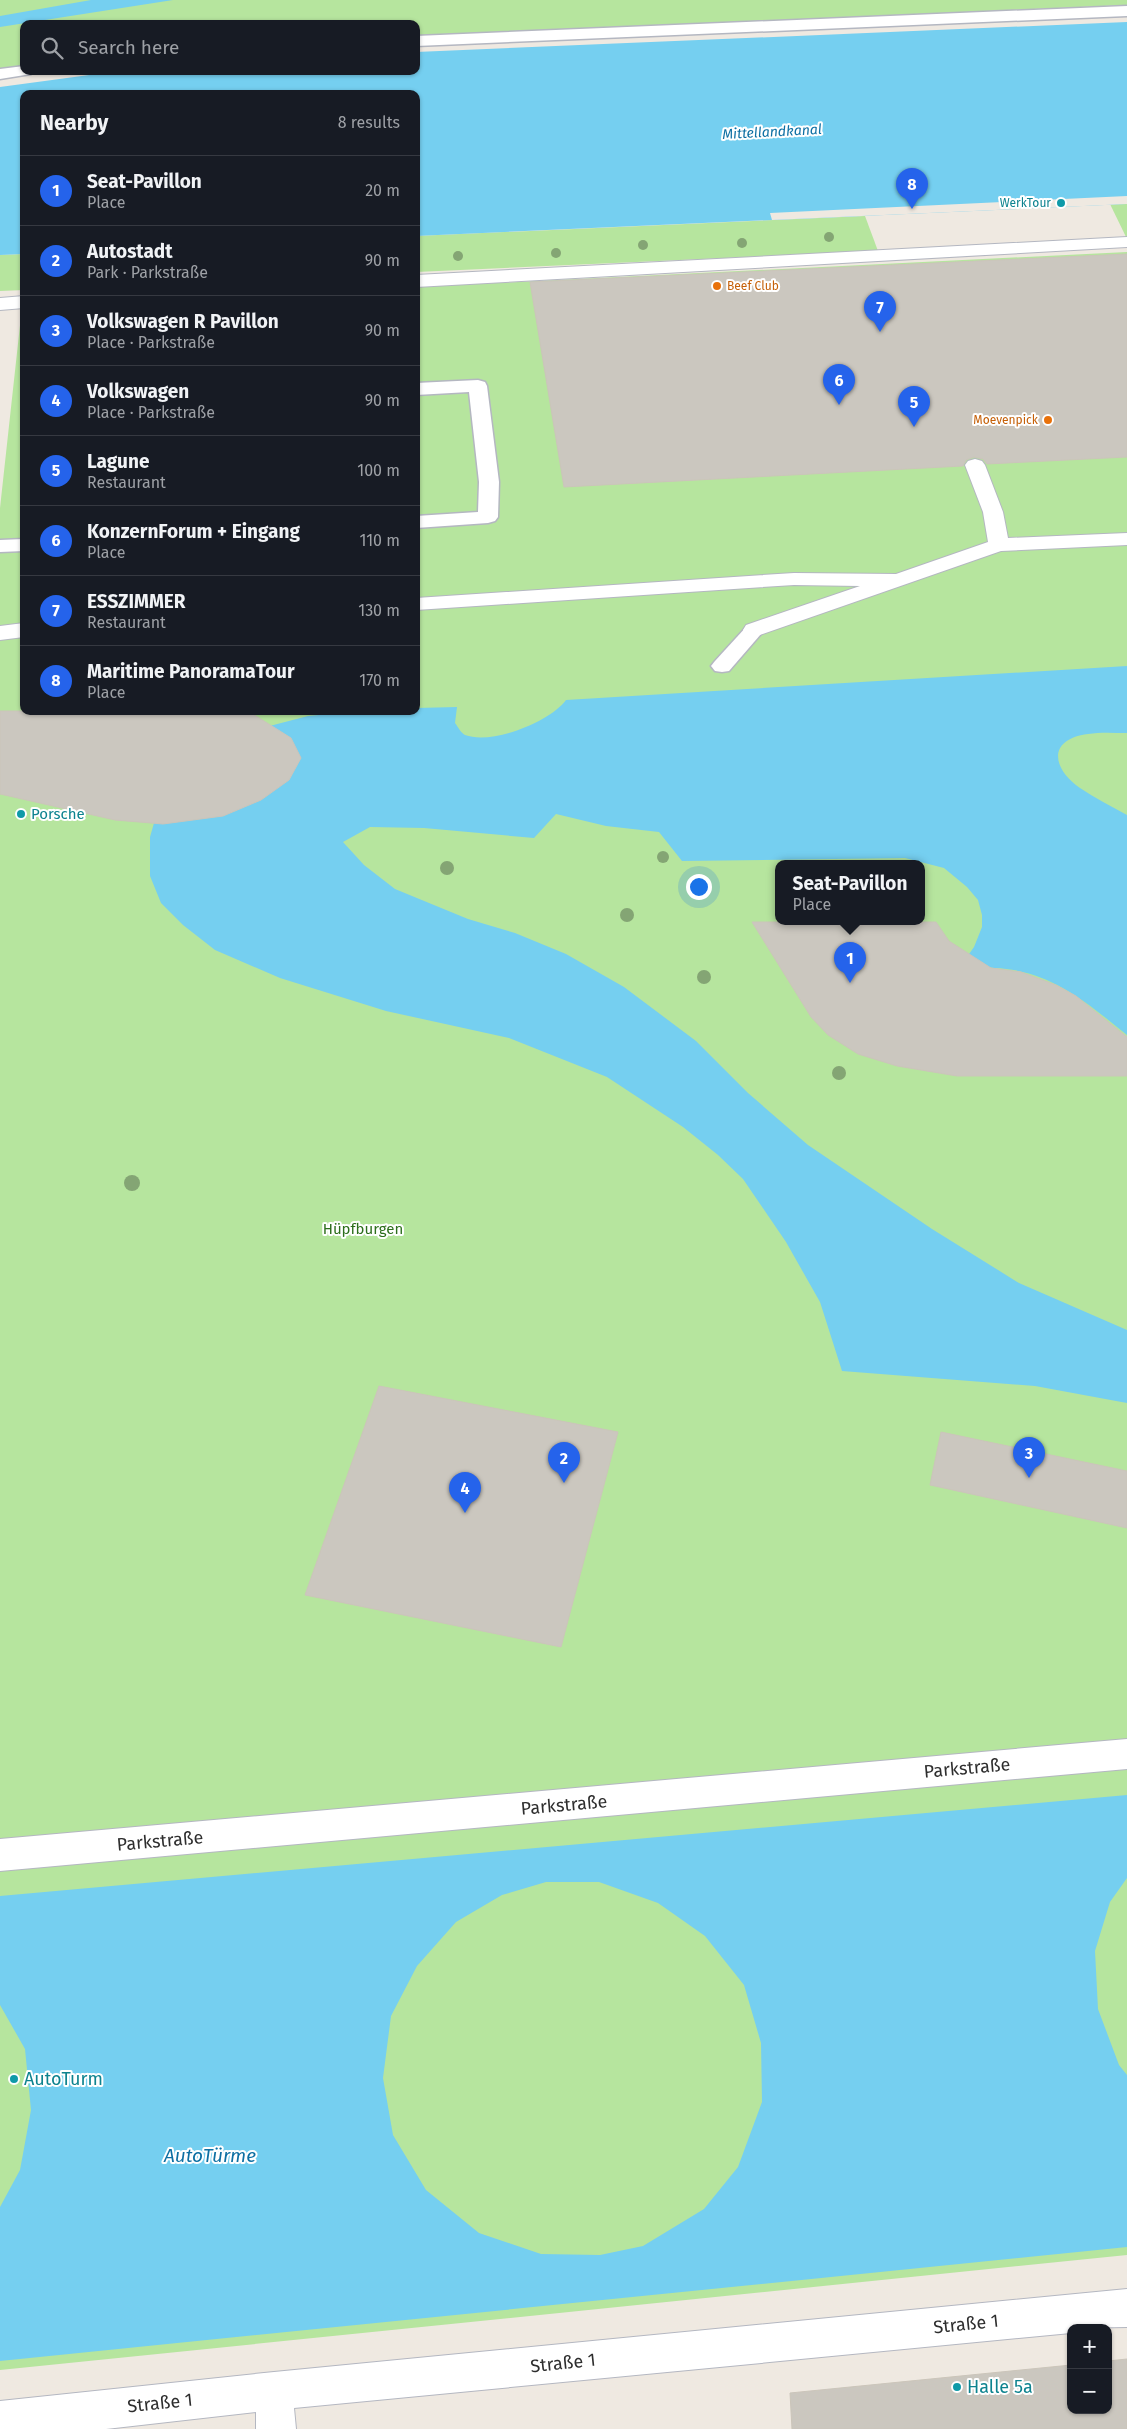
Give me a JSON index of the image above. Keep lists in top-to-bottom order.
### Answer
{
  "streets": {
    "street": ["Parkstraße", "Straße 1"]
  },
  "water": ["Mittellandkanal", "AutoTürme"],
  "parks": ["Hüpfburgen"],
  "places": [
    "WerkTour",
    "Beef Club",
    "Moevenpick",
    "Porsche",
    "AutoTurm",
    "Halle 5a"
  ],
  "page": {
    "search": "Search here",
    "heading": ["Nearby", "8 results"],
    "list": [
      {
        "mark": "1",
        "name": "Seat-Pavillon",
        "note": "Place",
        "value": "20 m"
      },
      {
        "mark": "2",
        "name": "Autostadt",
        "note": "Park · Parkstraße",
        "value": "90 m"
      },
      {
        "mark": "3",
        "name": "Volkswagen R Pavillon",
        "note": "Place · Parkstraße",
        "value": "90 m"
      },
      {
        "mark": "4",
        "name": "Volkswagen",
        "note": "Place · Parkstraße",
        "value": "90 m"
      },
      {
        "mark": "5",
        "name": "Lagune",
        "note": "Restaurant",
        "value": "100 m"
      },
      {
        "mark": "6",
        "name": "KonzernForum + Eingang",
        "note": "Place",
        "value": "110 m"
      },
      {
        "mark": "7",
        "name": "ESSZIMMER",
        "note": "Restaurant",
        "value": "130 m"
      },
      {
        "mark": "8",
        "name": "Maritime PanoramaTour",
        "note": "Place",
        "value": "170 m"
      }
    ],
    "pins": [
      "8",
      "7",
      "6",
      "5",
      "1",
      "3",
      "2",
      "4"
    ],
    "popup": ["Seat-Pavillon", "Place"],
    "map_buttons": ["+", "−"]
  }
}
